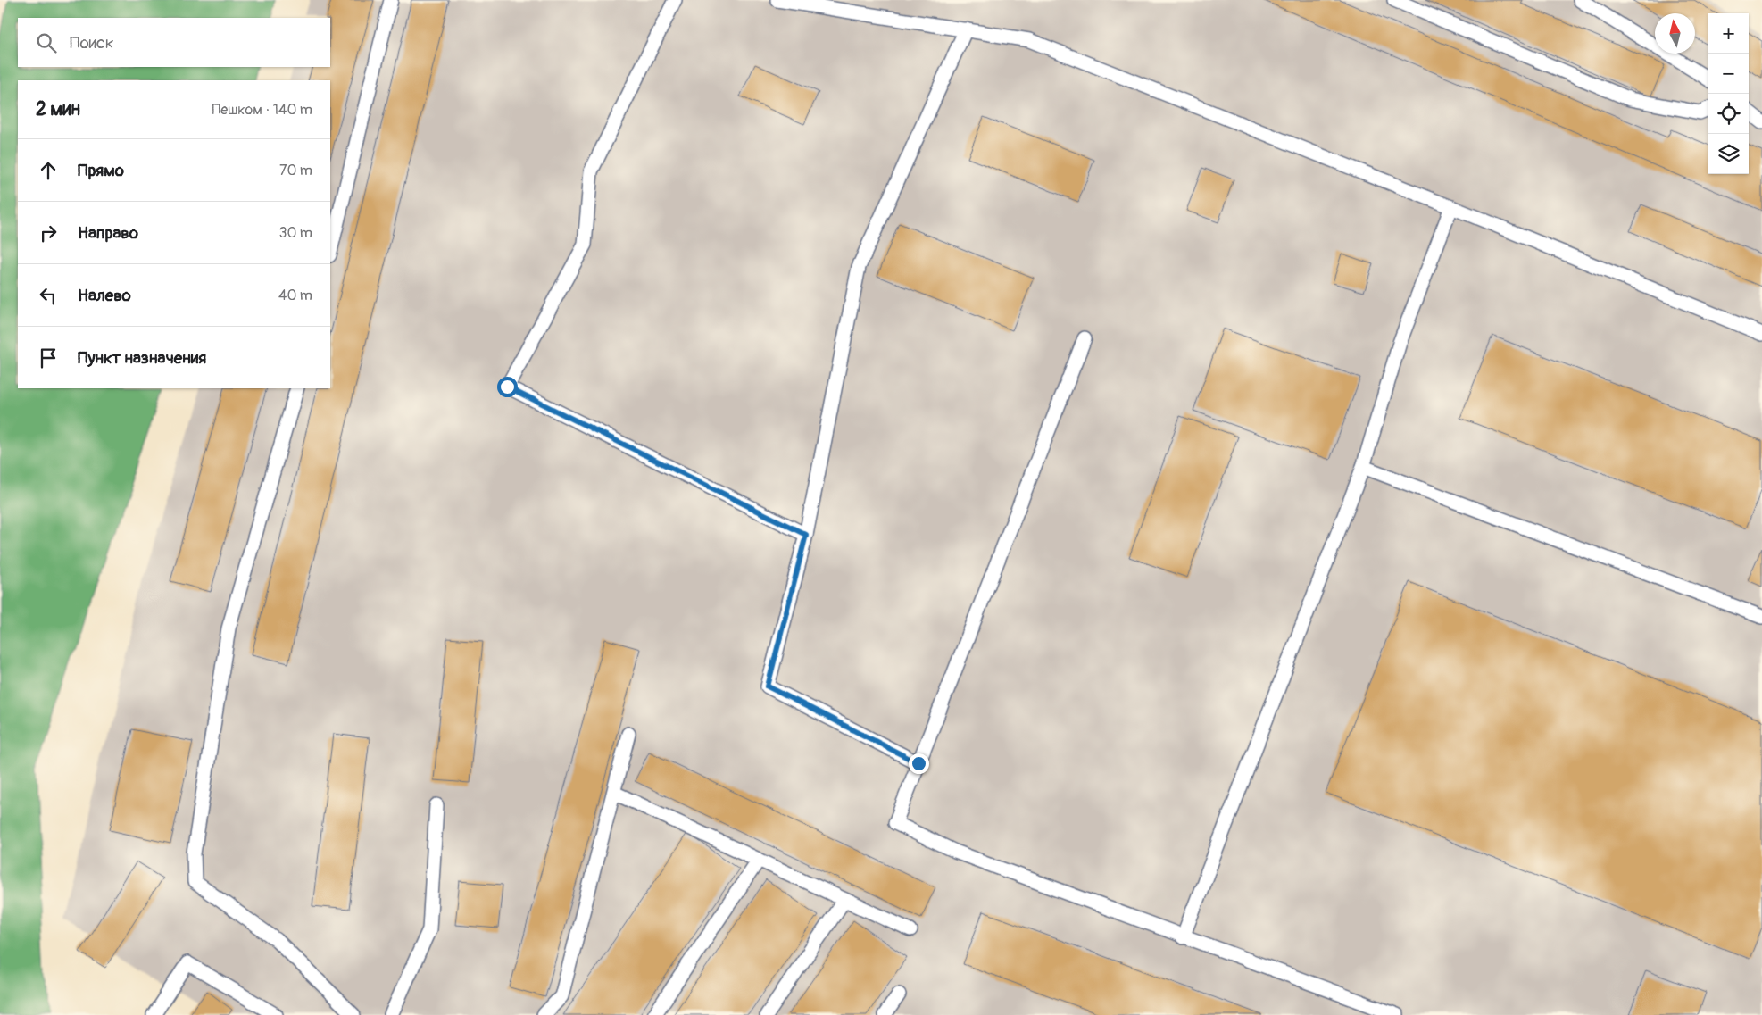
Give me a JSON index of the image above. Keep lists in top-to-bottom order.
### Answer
{
  "north": "top",
  "page": {
    "map_buttons": ["+", "−"],
    "search": "Поиск",
    "heading": ["2 мин", "Пешком · 140 m"],
    "list": [
      ["Прямо", "70 m"],
      ["Направо", "30 m"],
      ["Налево", "40 m"],
      "Пункт назначения"
    ]
  }
}
